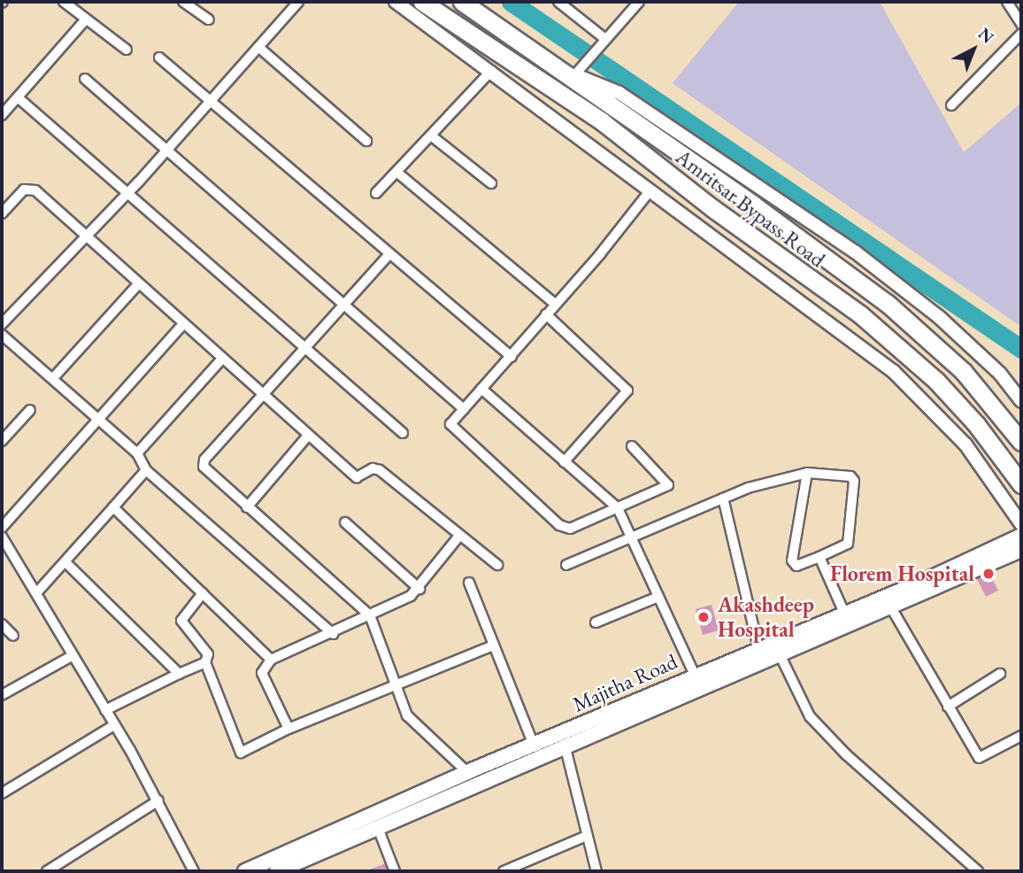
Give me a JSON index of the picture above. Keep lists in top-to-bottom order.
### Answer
{
  "streets": {
    "highway": ["Amritsar Bypass Road"],
    "main road": ["Majitha Road"]
  },
  "places": ["Florem Hospital", "Akashdeep Hospital"],
  "north": "top right"
}
